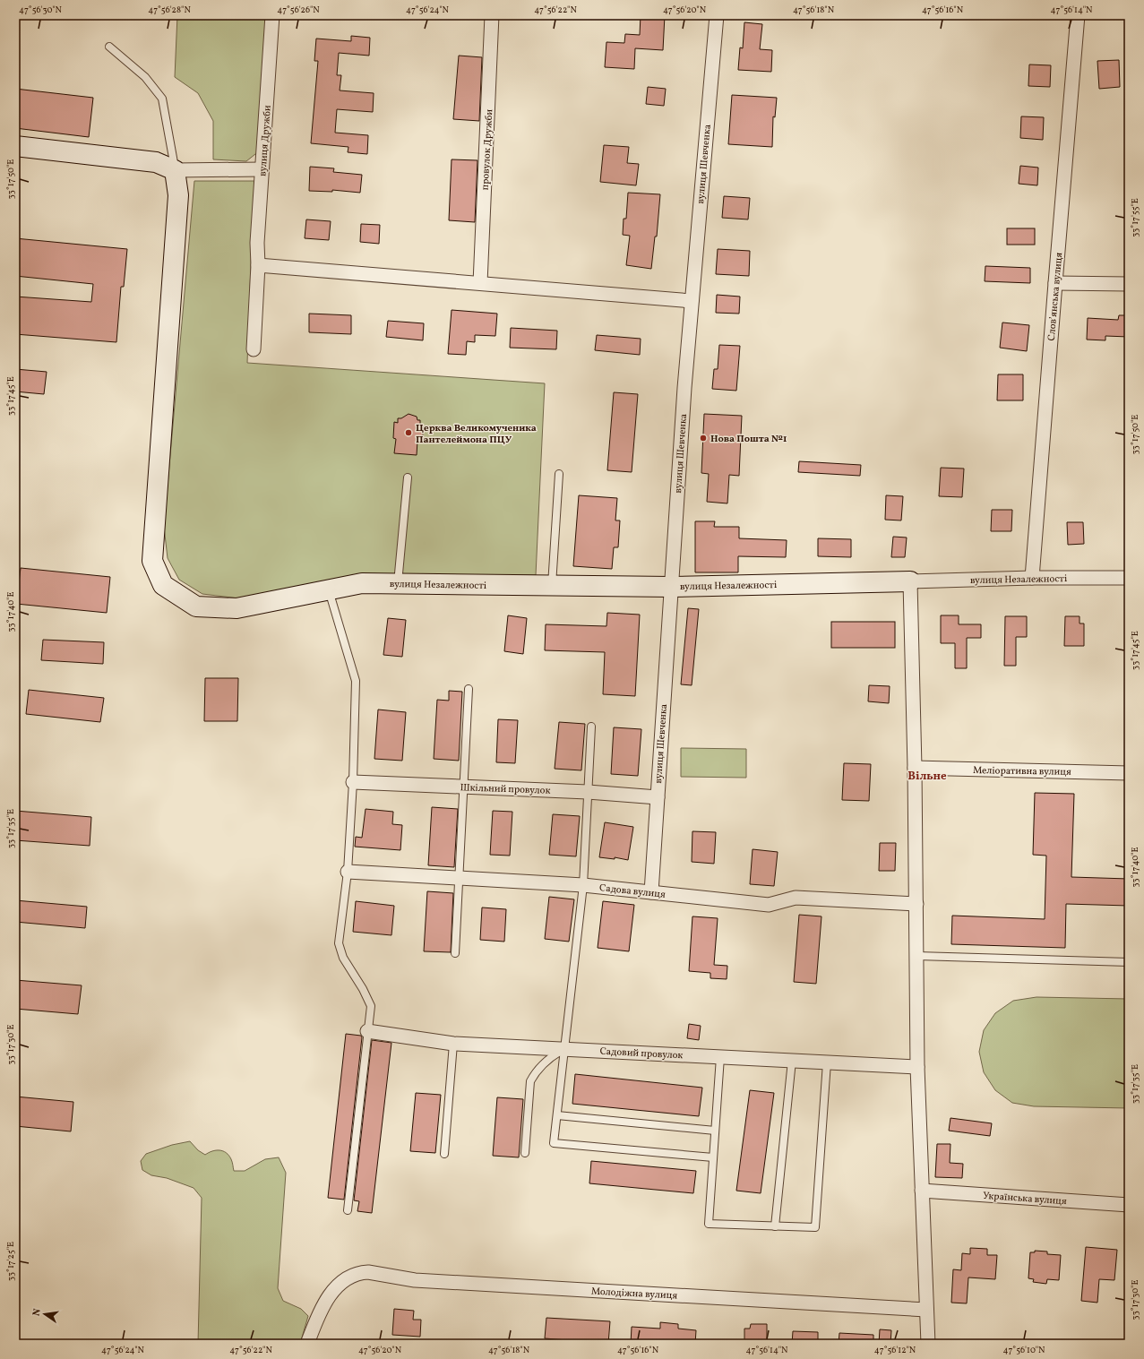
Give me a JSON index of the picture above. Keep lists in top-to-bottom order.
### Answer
{
  "streets": {
    "street": [
      "вулиця Дружби",
      "провулок Дружби",
      "вулиця Шевченка",
      "Словʼянська вулиця",
      "вулиця Незалежності",
      "Меліоративна вулиця",
      "Шкільний провулок",
      "Садова вулиця",
      "Садовий провулок",
      "Українська вулиця",
      "Молодіжна вулиця"
    ]
  },
  "crossings": [
    ["вулиця Шевченка", "вулиця Незалежності"],
    ["вулиця Шевченка", "Шкільний провулок"],
    ["вулиця Шевченка", "Садова вулиця"],
    ["Словʼянська вулиця", "вулиця Незалежності"]
  ],
  "districts": ["Вільне"],
  "places": ["Церква Великомученика Пантелеймона ПЦУ", "Нова Пошта №1"],
  "north": "left",
  "coordinates": [
    "47°56'30\"N",
    "47°56'28\"N",
    "47°56'26\"N",
    "47°56'24\"N",
    "47°56'22\"N",
    "47°56'20\"N",
    "47°56'18\"N",
    "47°56'16\"N",
    "47°56'14\"N",
    "33°17'50\"E",
    "33°17'55\"E",
    "33°17'45\"E",
    "33°17'40\"E",
    "33°17'35\"E",
    "33°17'30\"E",
    "33°17'25\"E",
    "47°56'12\"N",
    "47°56'10\"N"
  ]
}
